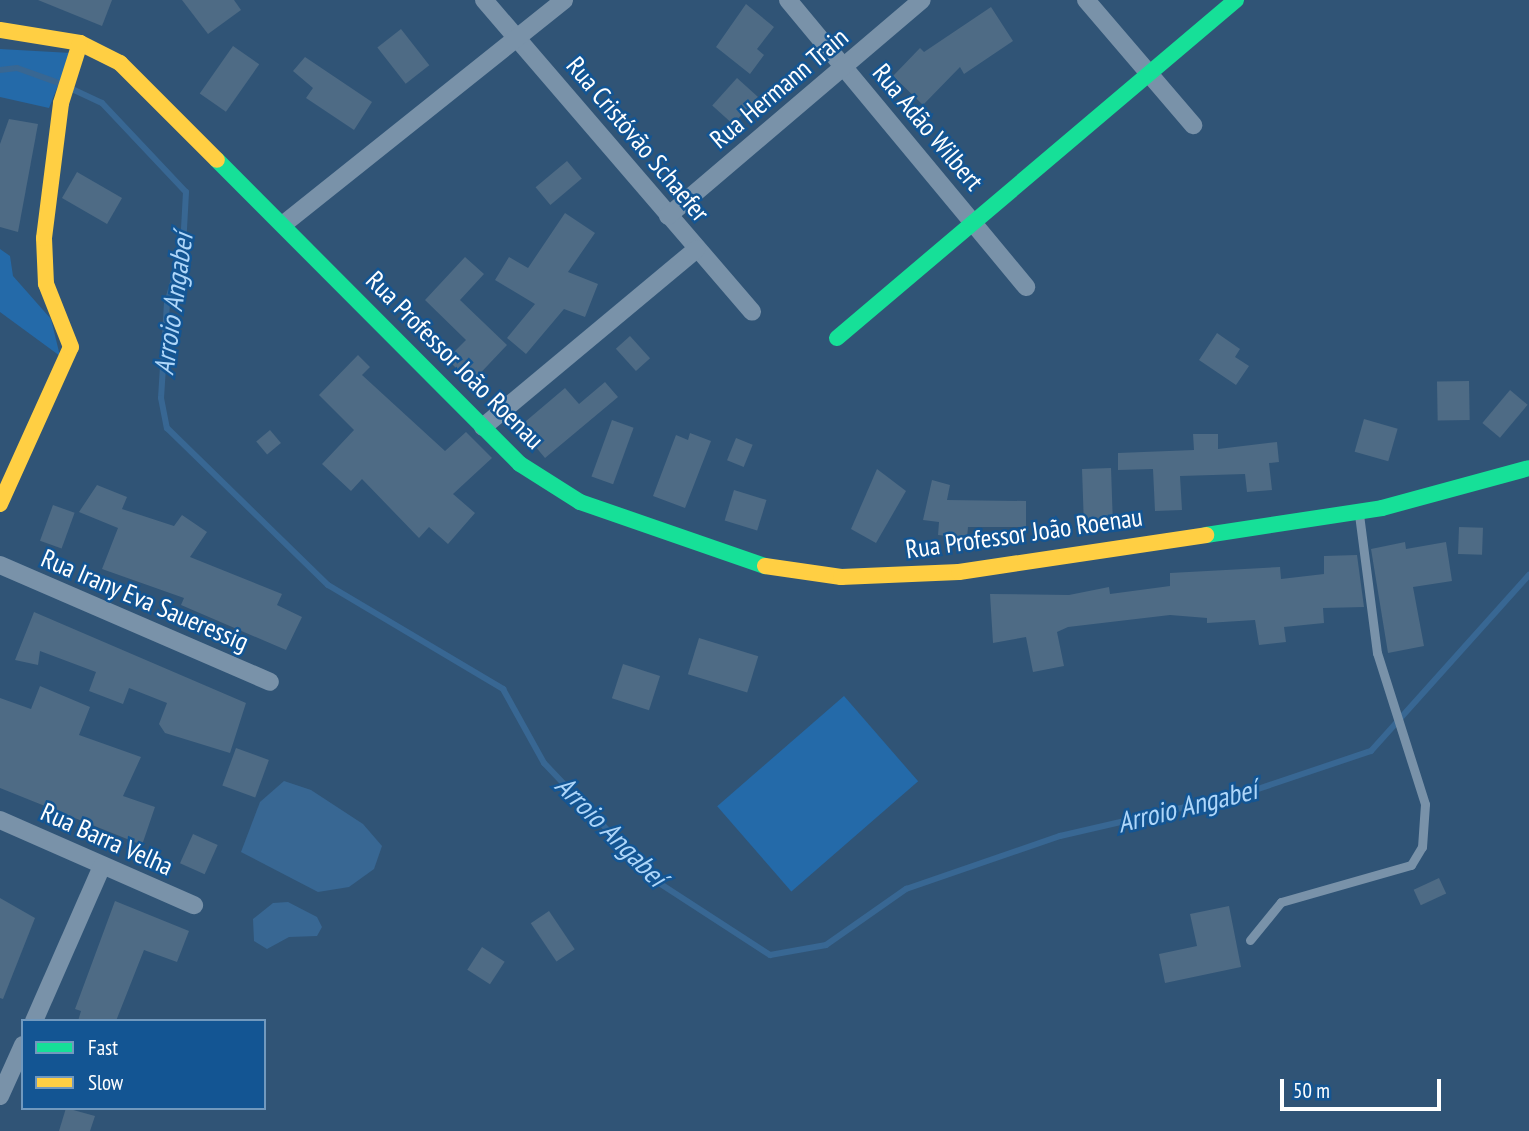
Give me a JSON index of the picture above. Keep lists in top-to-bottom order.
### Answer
{
  "streets": {
    "street": [
      "Rua Hermann Train",
      "Rua Adão Wilbert",
      "Rua Cristóvão Schaefer",
      "Rua Professor João Roenau",
      "Rua Irany Eva Saueressig",
      "Rua Barra Velha"
    ]
  },
  "crossings": [
    ["Rua Hermann Train", "Rua Adão Wilbert"],
    ["Rua Hermann Train", "Rua Cristóvão Schaefer"]
  ],
  "water": ["Arroio Angabeí"],
  "legend": ["Fast", "Slow"],
  "scale_bar": "50 m"
}
